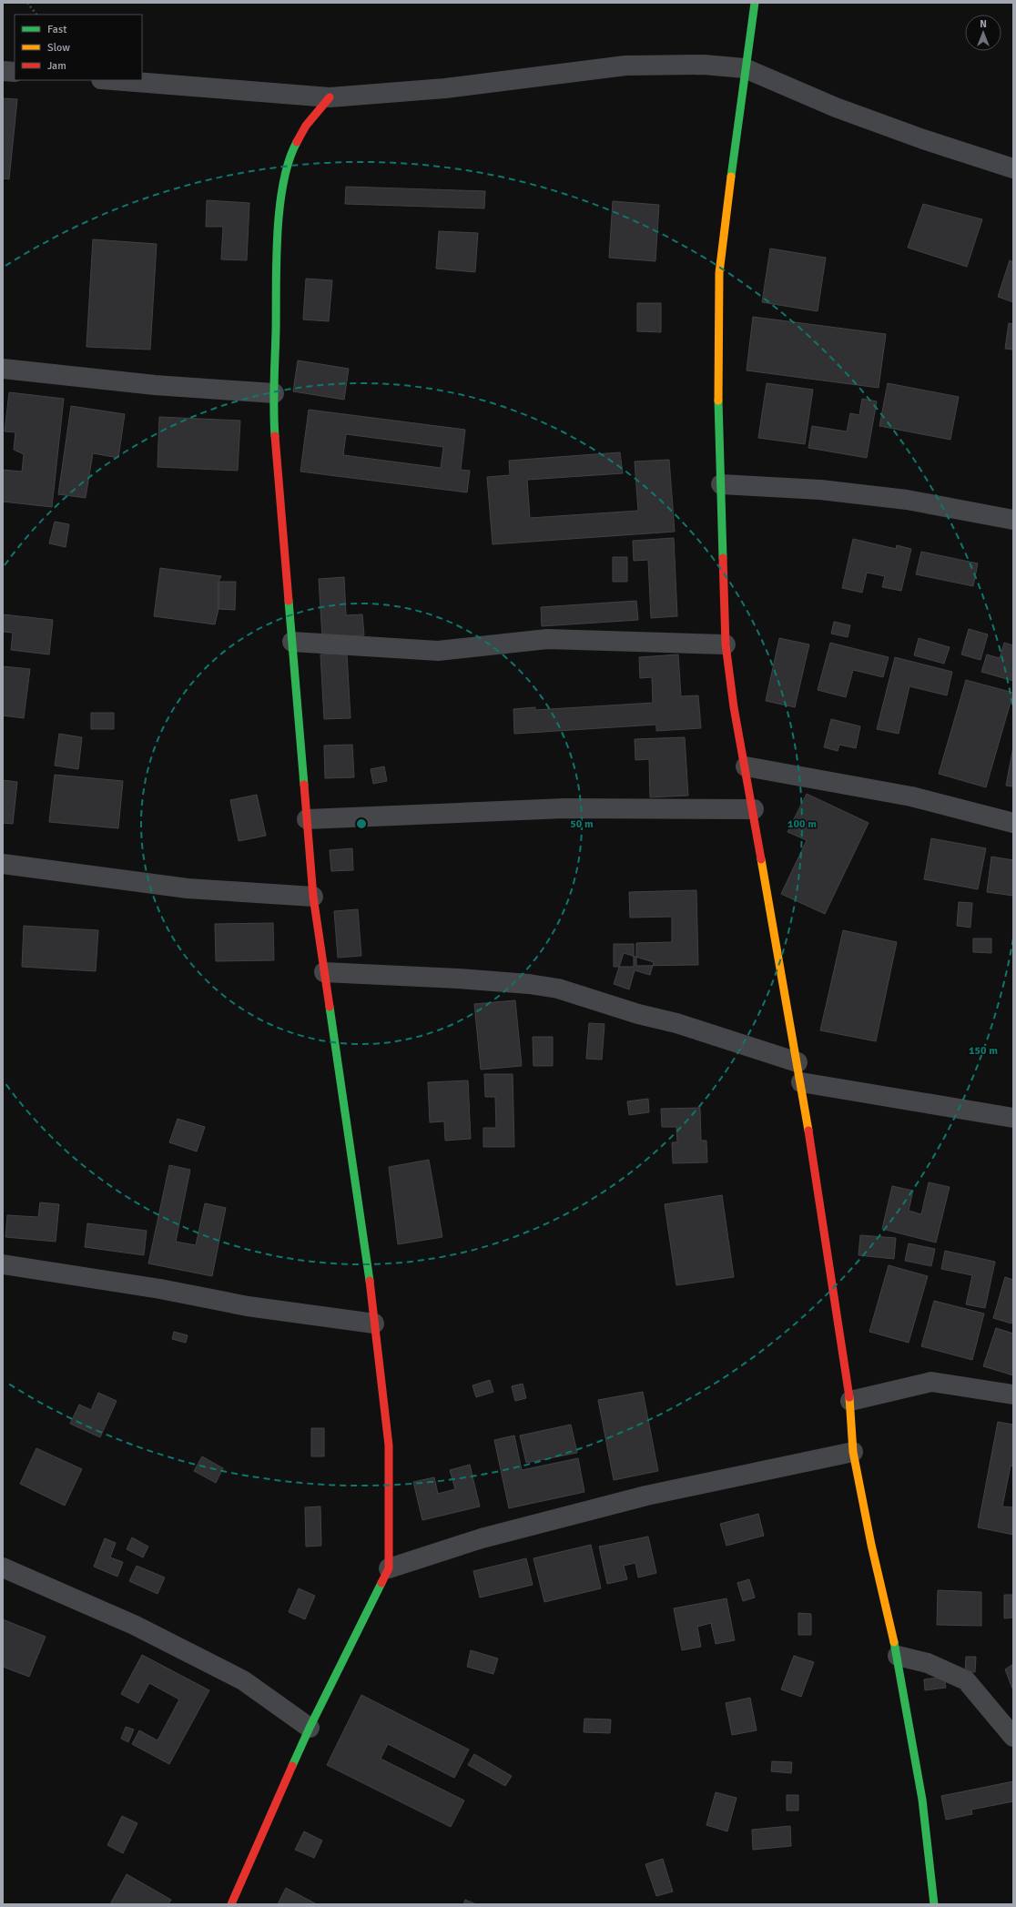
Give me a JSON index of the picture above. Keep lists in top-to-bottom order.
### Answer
{
  "legend": ["Fast", "Slow", "Jam"],
  "north": "top",
  "rings": ["50 m", "100 m", "150 m"]
}
